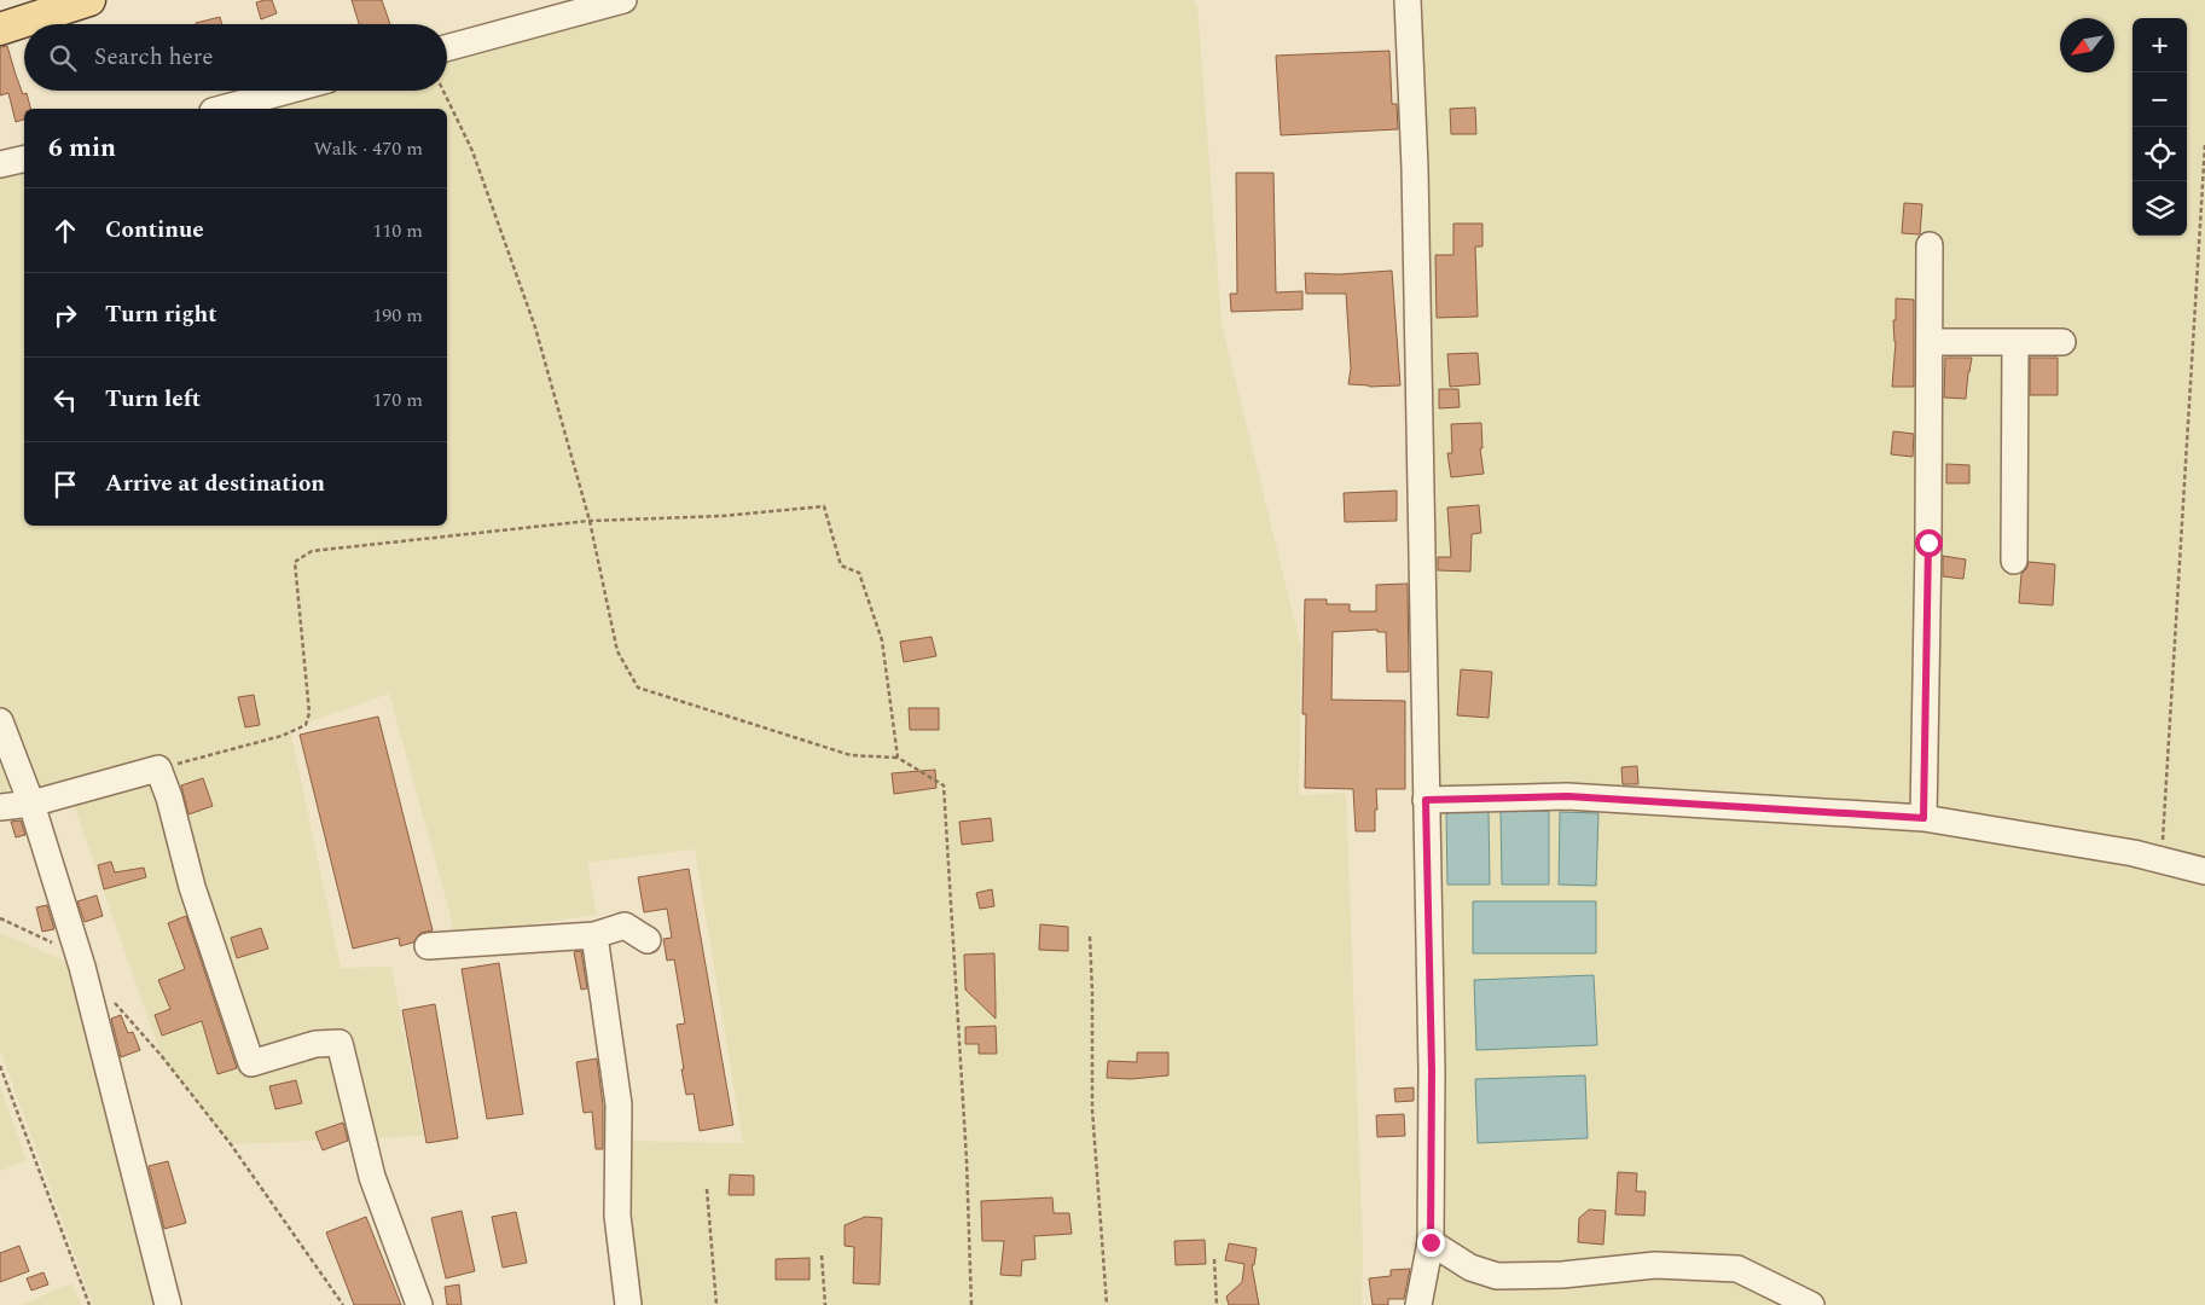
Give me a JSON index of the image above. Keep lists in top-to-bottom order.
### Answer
{
  "north": "bottom left",
  "page": {
    "map_buttons": ["+", "−"],
    "search": "Search here",
    "heading": ["6 min", "Walk · 470 m"],
    "list": [
      ["Continue", "110 m"],
      ["Turn right", "190 m"],
      ["Turn left", "170 m"],
      "Arrive at destination"
    ]
  }
}
